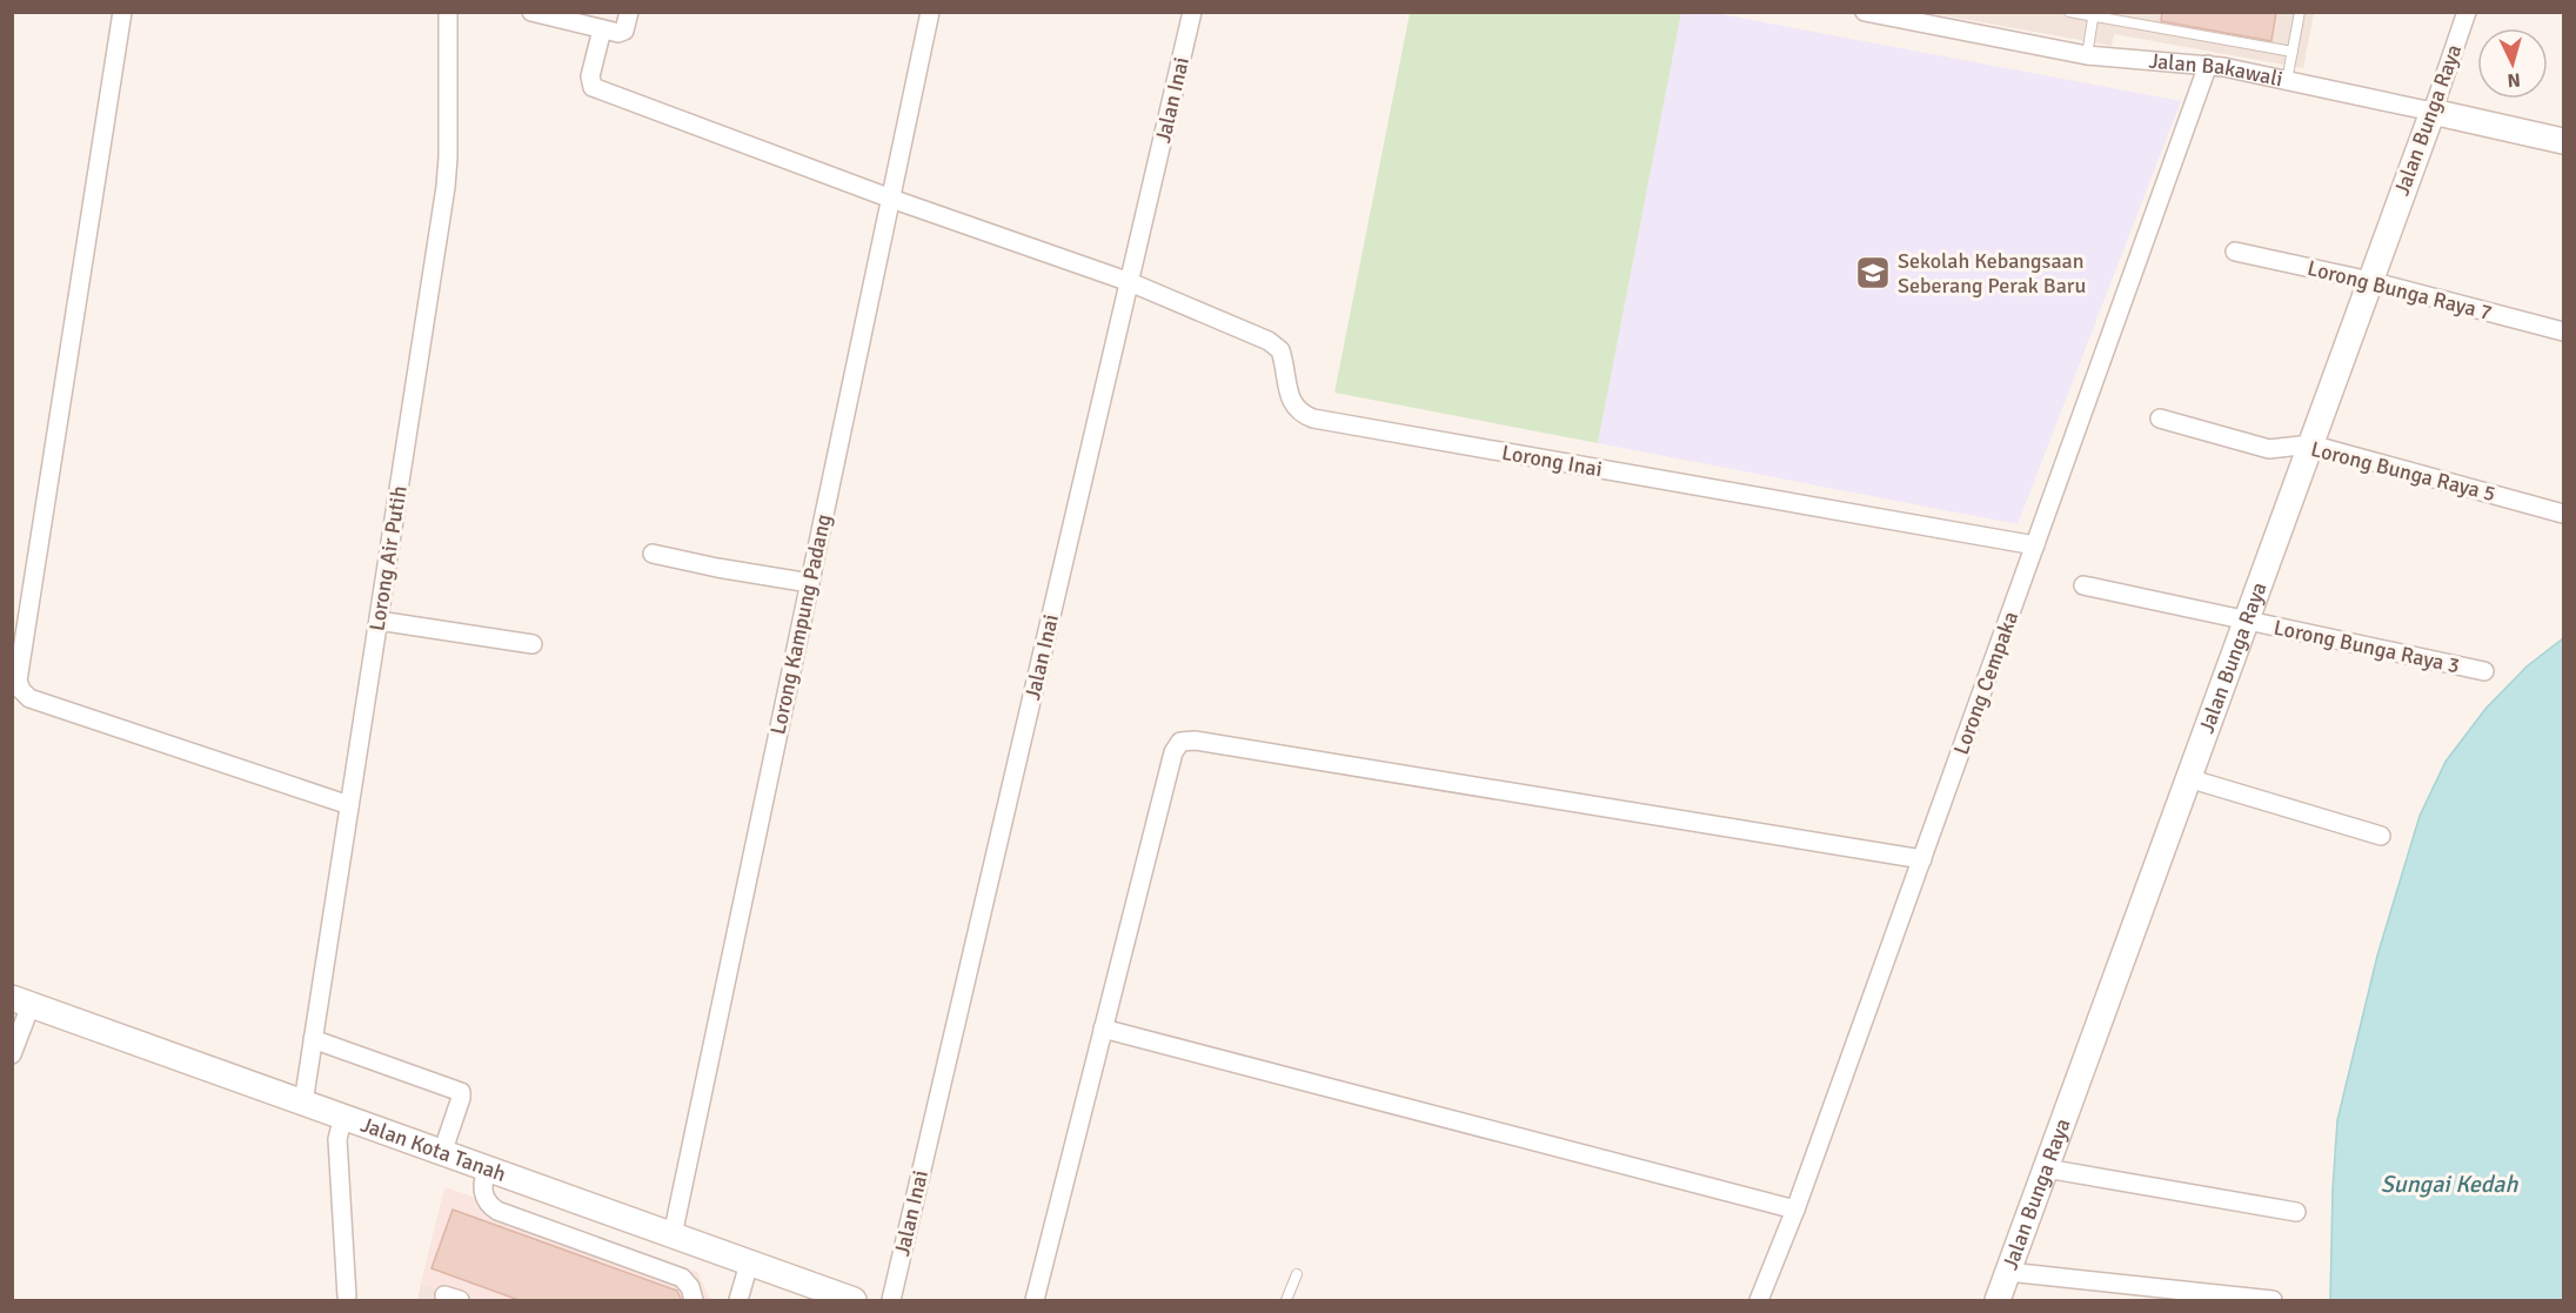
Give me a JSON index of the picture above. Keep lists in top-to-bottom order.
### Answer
{
  "streets": {
    "street": [
      "Jalan Bakawali",
      "Jalan Inai",
      "Jalan Bunga Raya",
      "Lorong Bunga Raya 7",
      "Lorong Inai",
      "Lorong Bunga Raya 5",
      "Lorong Air Putih",
      "Lorong Kampung Padang",
      "Lorong Bunga Raya 3",
      "Lorong Cempaka",
      "Jalan Kota Tanah"
    ]
  },
  "crossings": [
    ["Jalan Bakawali", "Jalan Bunga Raya"],
    ["Jalan Bakawali", "Lorong Cempaka"],
    ["Jalan Inai", "Lorong Inai"],
    ["Jalan Bunga Raya", "Lorong Bunga Raya 7"],
    ["Jalan Bunga Raya", "Lorong Bunga Raya 5"],
    ["Jalan Bunga Raya", "Lorong Bunga Raya 3"],
    ["Lorong Inai", "Lorong Cempaka"],
    ["Lorong Air Putih", "Jalan Kota Tanah"],
    ["Lorong Kampung Padang", "Jalan Kota Tanah"]
  ],
  "water": ["Sungai Kedah"],
  "places": {
    "school or university": ["Sekolah Kebangsaan Seberang Perak Baru"]
  },
  "north": "bottom"
}
